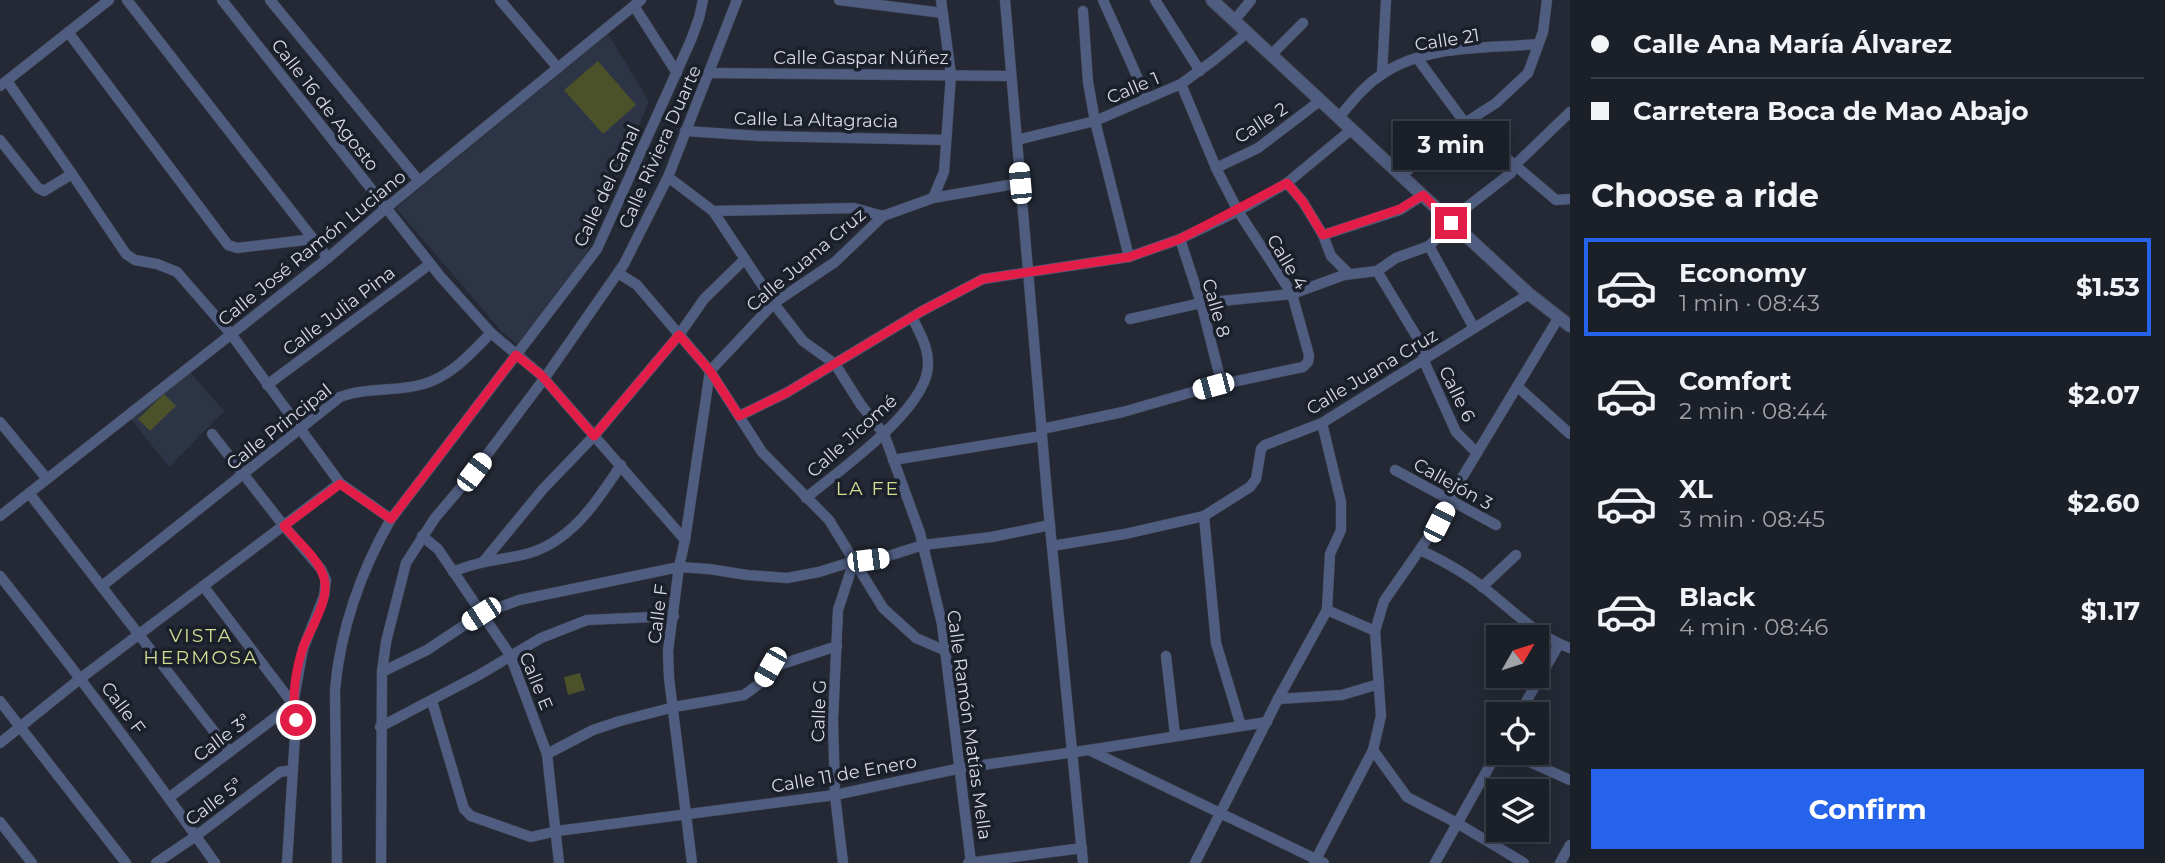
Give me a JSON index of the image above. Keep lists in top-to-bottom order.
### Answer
{
  "streets": {
    "street": [
      "Calle 21",
      "Calle Gaspar Núñez",
      "Calle 1",
      "Calle 16 de Agosto",
      "Calle La Altagracia",
      "Calle 2",
      "Calle Riviera Duarte",
      "Calle del Canal",
      "Calle José Ramón Luciano",
      "Calle Juana Cruz",
      "Calle 4",
      "Calle 8",
      "Calle Julia Pina",
      "Calle 6",
      "Calle Principal",
      "Calle Jicomé",
      "Callejón 3",
      "Calle F",
      "Calle E",
      "Calle G",
      "Calle Ramón Matías Mella",
      "Calle 3ª",
      "Calle 11 de Enero",
      "Calle 5ª"
    ]
  },
  "crossings": [
    ["Calle Gaspar Núñez", "Calle Riviera Duarte"],
    ["Calle 1", "Calle 4"],
    ["Calle 16 de Agosto", "Calle Riviera Duarte"],
    ["Calle 16 de Agosto", "Calle del Canal"],
    ["Calle 16 de Agosto", "Calle José Ramón Luciano"],
    ["Calle 16 de Agosto", "Calle Julia Pina"],
    ["Calle 16 de Agosto", "Calle Principal"],
    ["Calle 16 de Agosto", "Calle F"],
    ["Calle La Altagracia", "Calle Riviera Duarte"],
    ["Calle 2", "Calle 4"],
    ["Calle Riviera Duarte", "Calle E"],
    ["Calle Riviera Duarte", "Calle Ramón Matías Mella"],
    ["Calle Juana Cruz", "Calle 6"],
    ["Calle Juana Cruz", "Calle F"],
    ["Calle Juana Cruz", "Calle Ramón Matías Mella"],
    ["Calle 4", "Calle 8"],
    ["Calle 4", "Calle Ramón Matías Mella"],
    ["Calle Jicomé", "Calle Ramón Matías Mella"],
    ["Calle F", "Calle 3ª"],
    ["Calle F", "Calle 11 de Enero"],
    ["Calle F", "Calle 5ª"],
    ["Calle E", "Calle 11 de Enero"],
    ["Calle G", "Calle 11 de Enero"],
    ["Calle Ramón Matías Mella", "Calle 11 de Enero"]
  ],
  "districts": ["LA FE", "VISTA HERMOSA"],
  "north": "top right",
  "page": {
    "banner": ["Calle Ana María Álvarez", "Carretera Boca de Mao Abajo"],
    "bubble": "3 min",
    "heading": "Choose a ride",
    "list": [
      {
        "name": "Economy",
        "note": "1 min · 08:43",
        "value": "$1.53"
      },
      {
        "name": "Comfort",
        "note": "2 min · 08:44",
        "value": "$2.07"
      },
      {
        "name": "XL",
        "note": "3 min · 08:45",
        "value": "$2.60"
      },
      {
        "name": "Black",
        "note": "4 min · 08:46",
        "value": "$1.17"
      }
    ],
    "buttons": "Confirm"
  }
}
